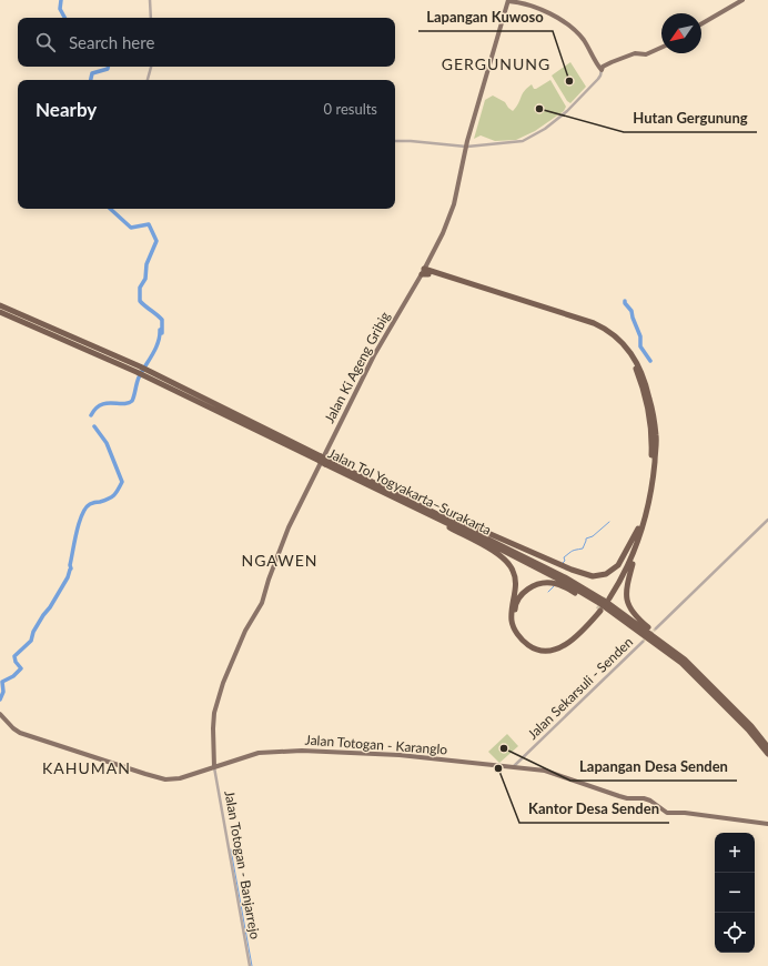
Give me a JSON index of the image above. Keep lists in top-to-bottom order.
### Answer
{
  "streets": {
    "highway": ["Jalan Tol Yogyakarta–Surakarta"],
    "main road": ["Jalan Ki Ageng Gribig", "Jalan Totogan - Karanglo"],
    "street": ["Jalan Sekarsuli - Senden", "Jalan Totogan - Banjarrejo"]
  },
  "crossings": [
    ["Jalan Ki Ageng Gribig", "Jalan Totogan - Karanglo"],
    ["Jalan Ki Ageng Gribig", "Jalan Totogan - Banjarrejo"],
    ["Jalan Sekarsuli - Senden", "Jalan Totogan - Karanglo"],
    ["Jalan Totogan - Karanglo", "Jalan Totogan - Banjarrejo"]
  ],
  "districts": ["GERGUNUNG", "NGAWEN", "KAHUMAN"],
  "places": [
    "Lapangan Kuwoso",
    "Hutan Gergunung",
    "Lapangan Desa Senden",
    "Kantor Desa Senden"
  ],
  "north": "bottom left",
  "page": {
    "search": "Search here",
    "heading": ["Nearby", "0 results"],
    "map_buttons": ["+", "−"]
  }
}
